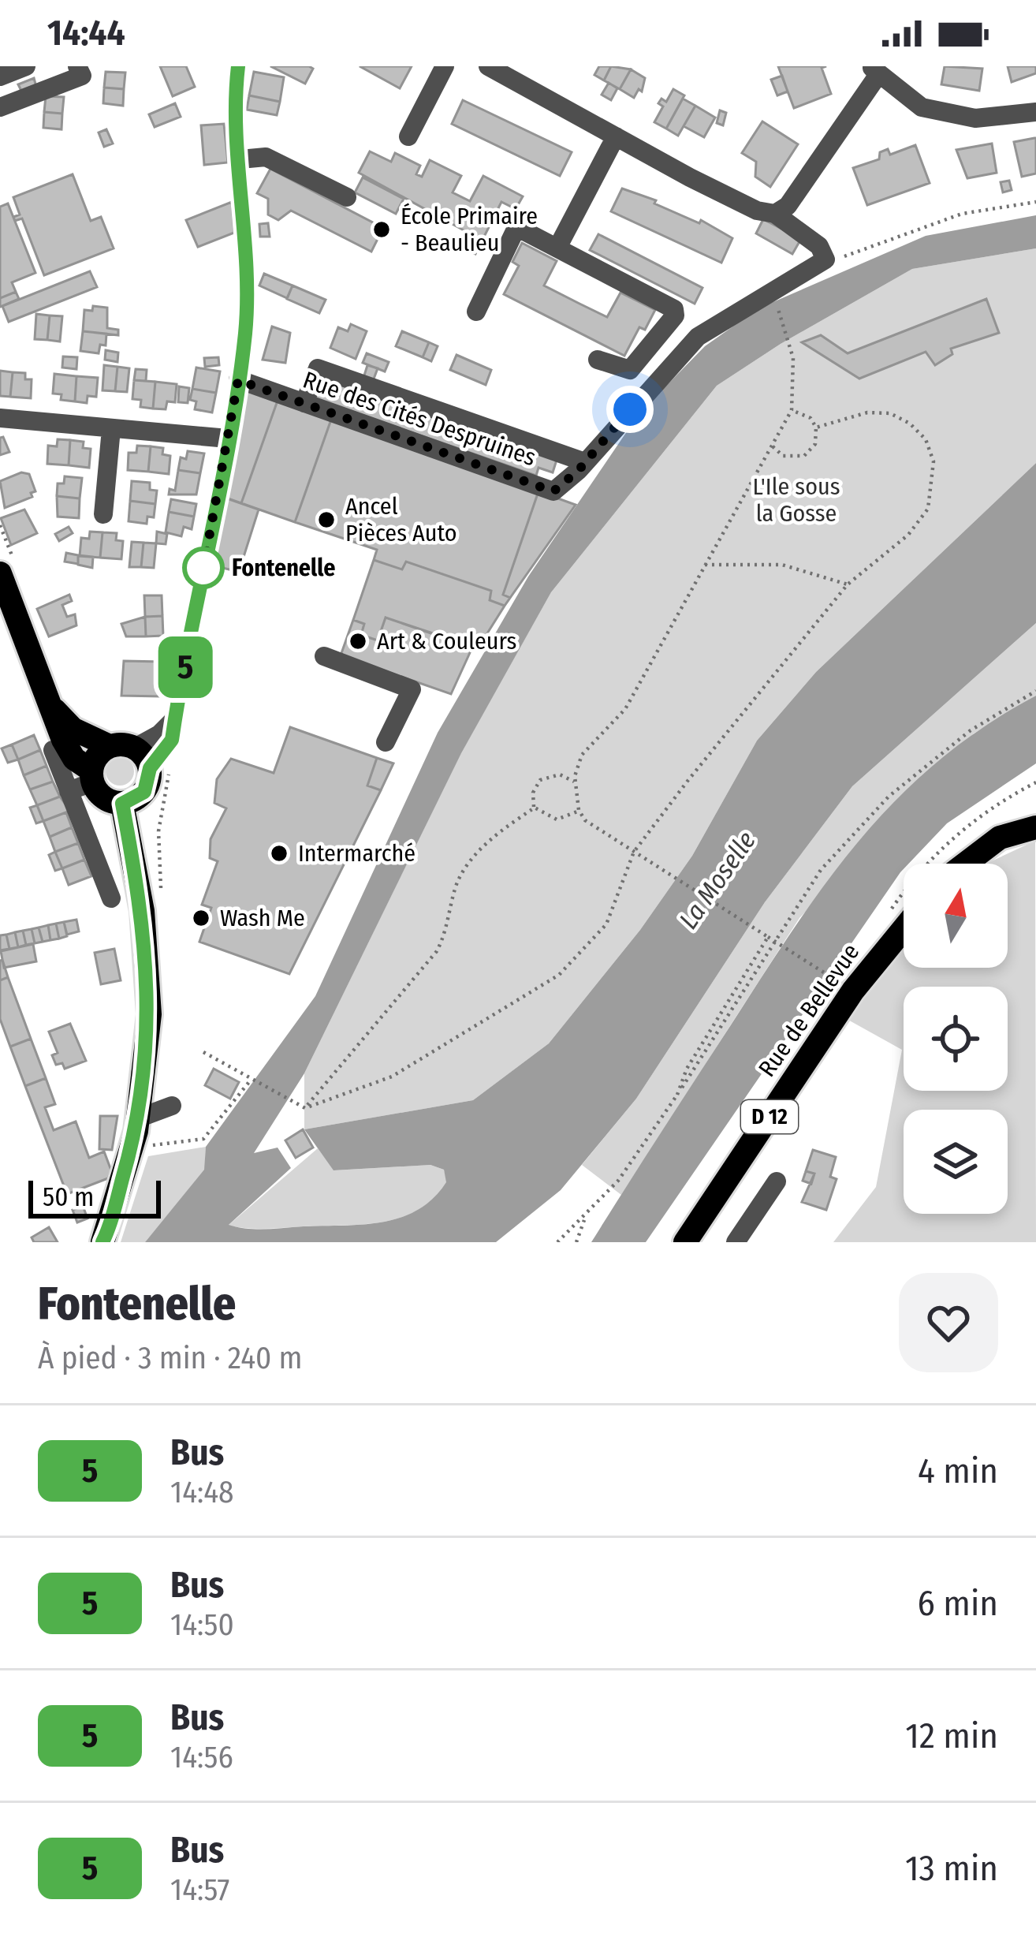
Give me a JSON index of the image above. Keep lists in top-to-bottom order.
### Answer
{
  "streets": {
    "main road": ["Rue de Bellevue", "D 12"],
    "street": ["Rue des Cités Despruines"]
  },
  "water": ["La Moselle"],
  "parks": ["L'Ile sous la Gosse"],
  "places": [
    "École Primaire - Beaulieu",
    "Ancel Pièces Auto",
    "Fontenelle",
    "Art & Couleurs",
    "Intermarché",
    "Wash Me"
  ],
  "lines": ["bus line 5"],
  "scale_bar": "50 m",
  "north": "top",
  "page": {
    "status": "14:44",
    "on_map": "5",
    "scale": "50 m",
    "heading": ["Fontenelle", "À pied · 3 min · 240 m"],
    "list": [
      {
        "mark": "5",
        "name": "Bus",
        "note": "14:48",
        "value": "4 min"
      },
      {
        "mark": "5",
        "name": "Bus",
        "note": "14:50",
        "value": "6 min"
      },
      {
        "mark": "5",
        "name": "Bus",
        "note": "14:56",
        "value": "12 min"
      },
      {
        "mark": "5",
        "name": "Bus",
        "note": "14:57",
        "value": "13 min"
      }
    ]
  }
}
